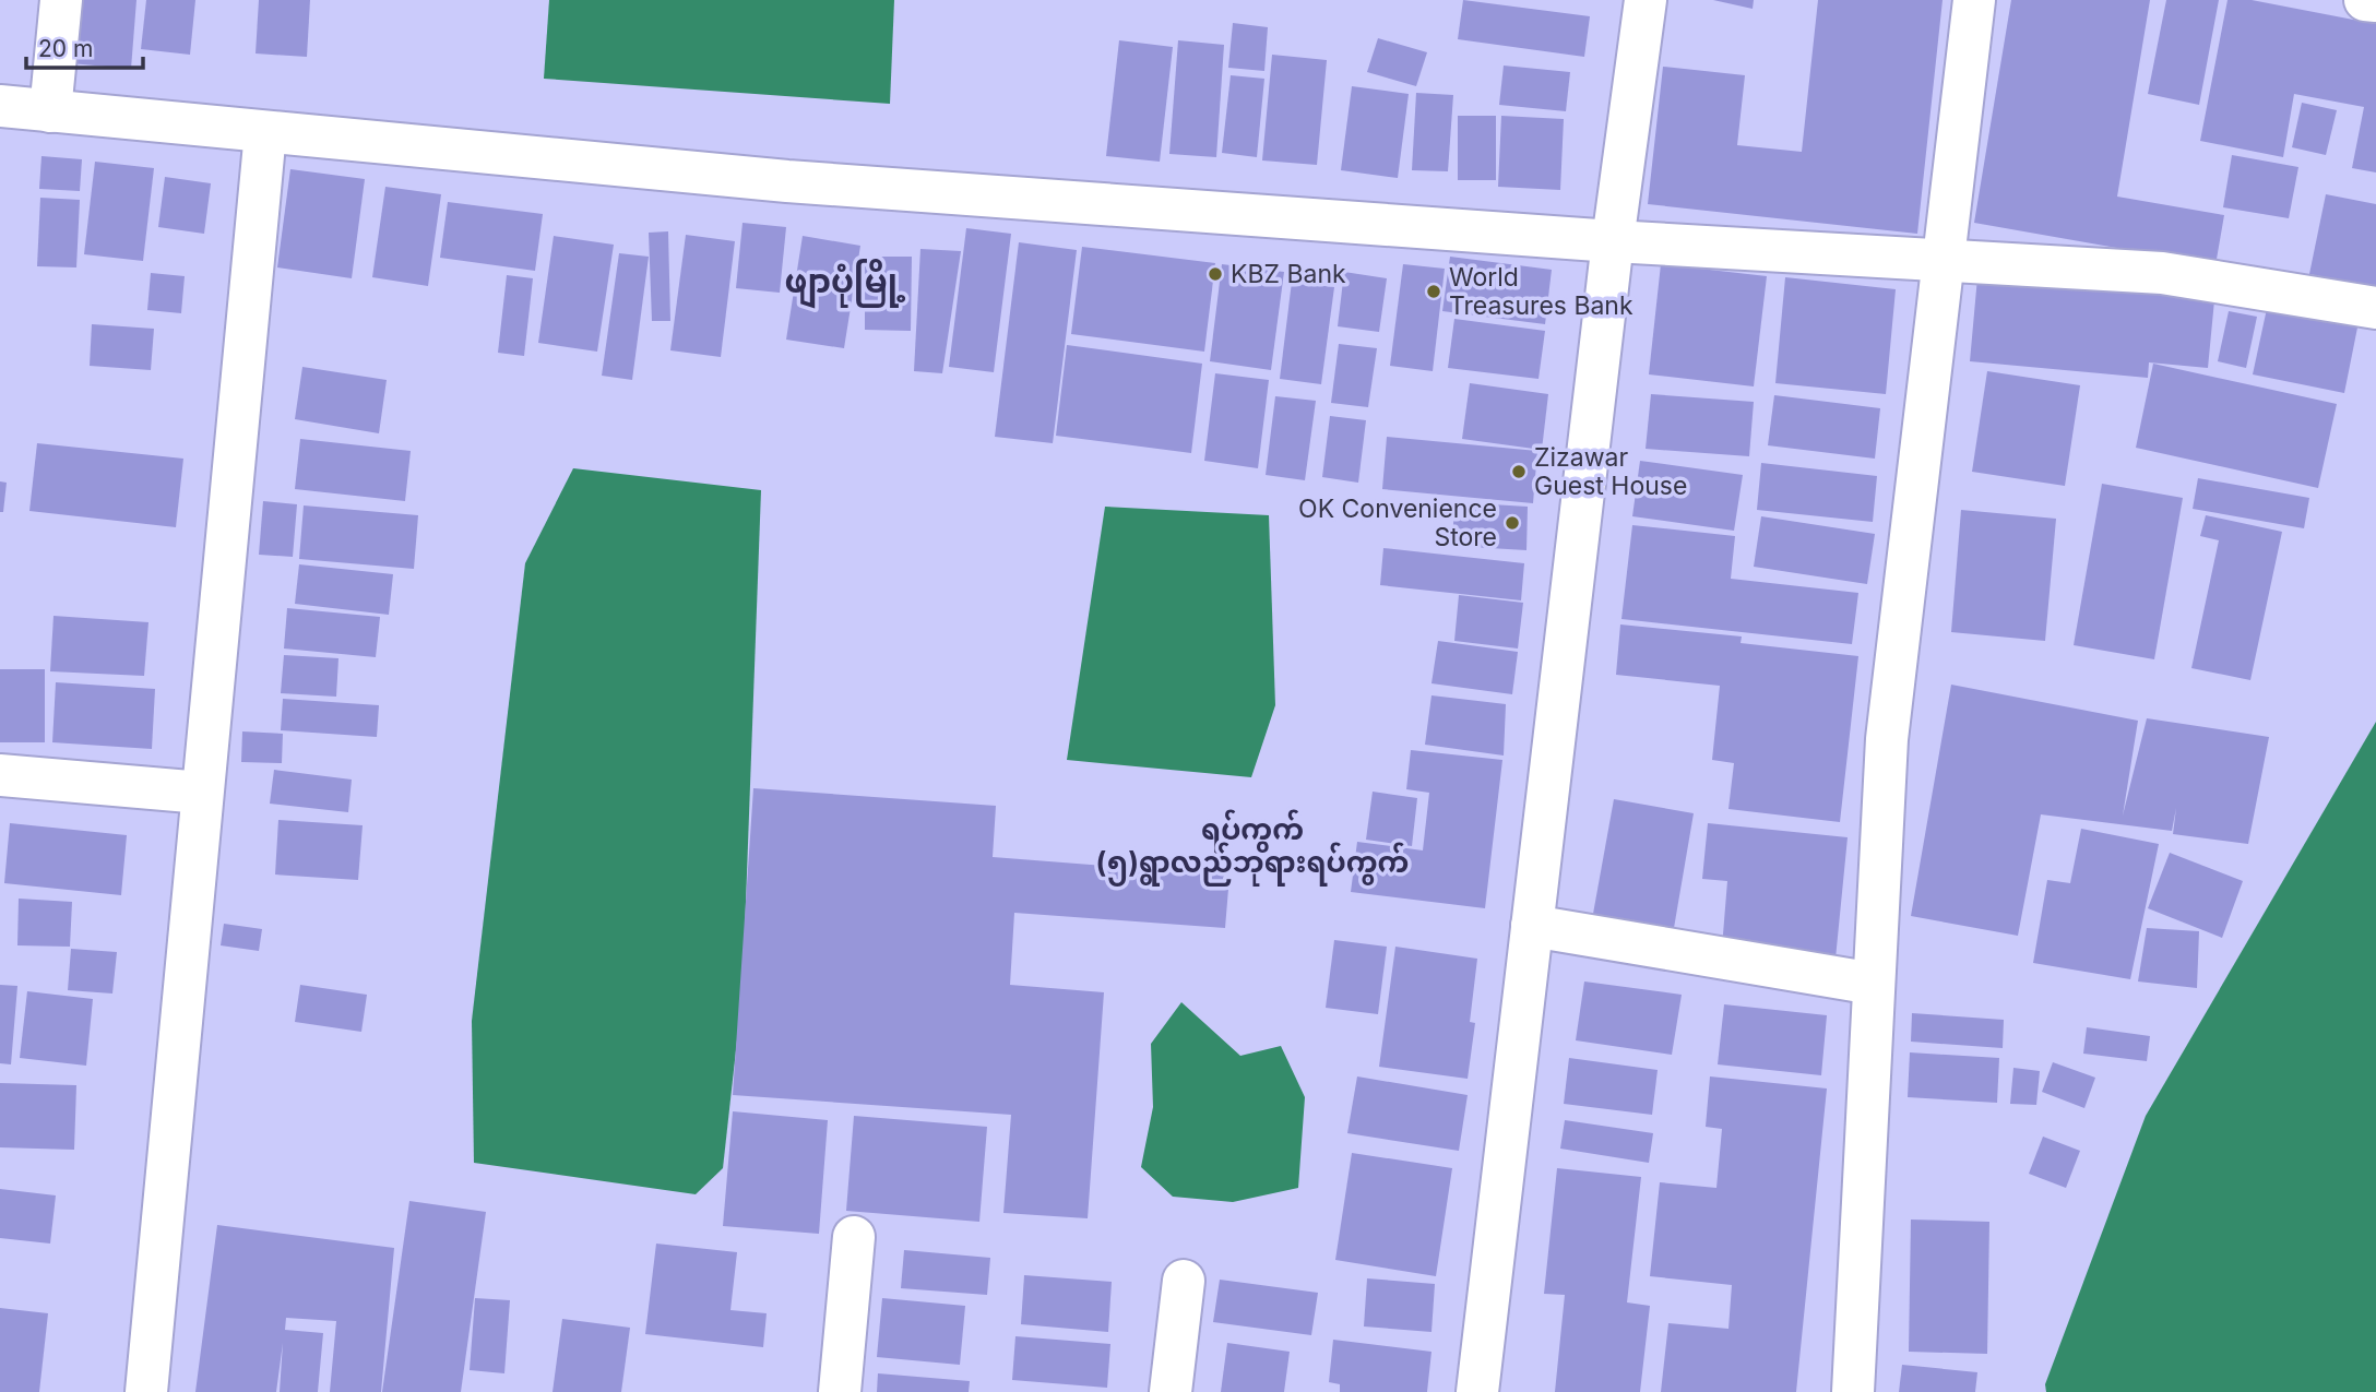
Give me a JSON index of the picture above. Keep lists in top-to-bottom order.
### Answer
{
  "districts": ["ဖျာပုံမြို့", "ရပ်ကွက် (၅)ရွာလည်ဘုရားရပ်ကွက်"],
  "places": [
    "KBZ Bank",
    "World Treasures Bank",
    "Zizawar Guest House",
    "OK Convenience Store"
  ],
  "scale_bar": "20 m"
}
